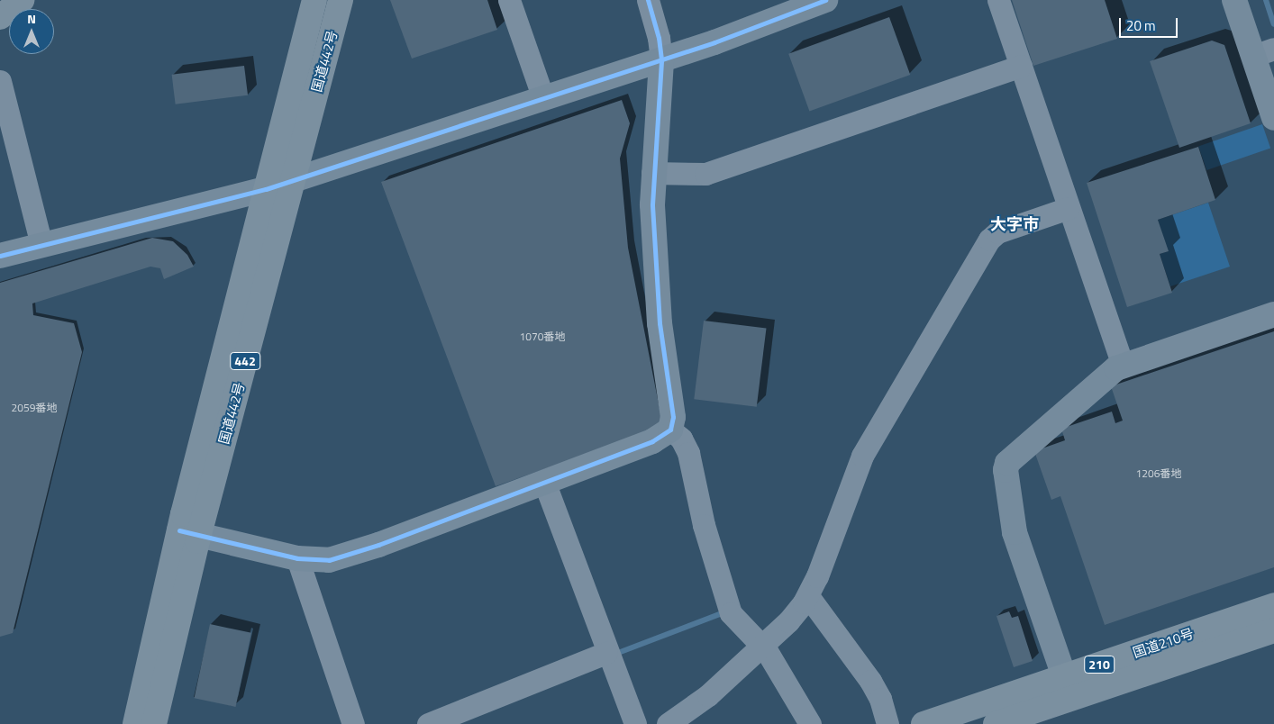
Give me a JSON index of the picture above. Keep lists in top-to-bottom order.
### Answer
{
  "streets": {
    "highway": [
      "国道442号",
      "442",
      "国道210号",
      "210"
    ]
  },
  "districts": ["大字市"],
  "house_numbers": ["1070番地", "2059番地", "1206番地"],
  "scale_bar": "20 m",
  "north": "top"
}
